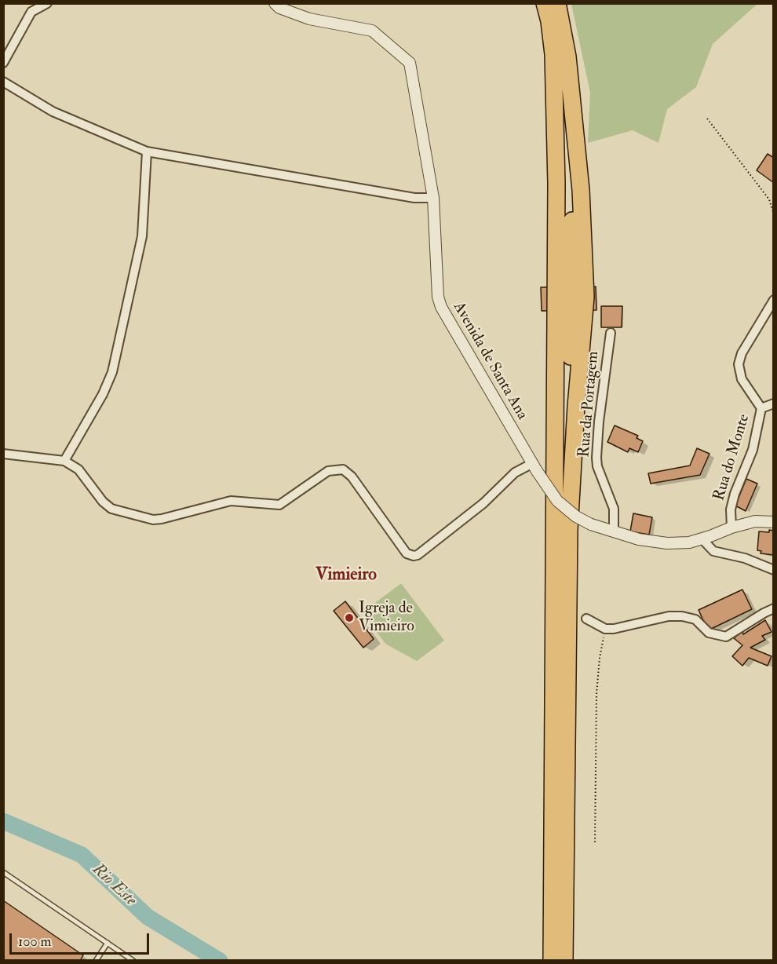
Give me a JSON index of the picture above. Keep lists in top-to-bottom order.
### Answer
{
  "streets": {
    "street": ["Avenida de Santa Ana", "Rua da Portagem", "Rua do Monte"]
  },
  "crossings": [
    ["Avenida de Santa Ana", "Rua da Portagem"],
    ["Avenida de Santa Ana", "Rua do Monte"]
  ],
  "districts": ["Vimieiro"],
  "water": ["Rio Este"],
  "places": ["Igreja de Vimieiro"],
  "scale_bar": "100 m"
}
